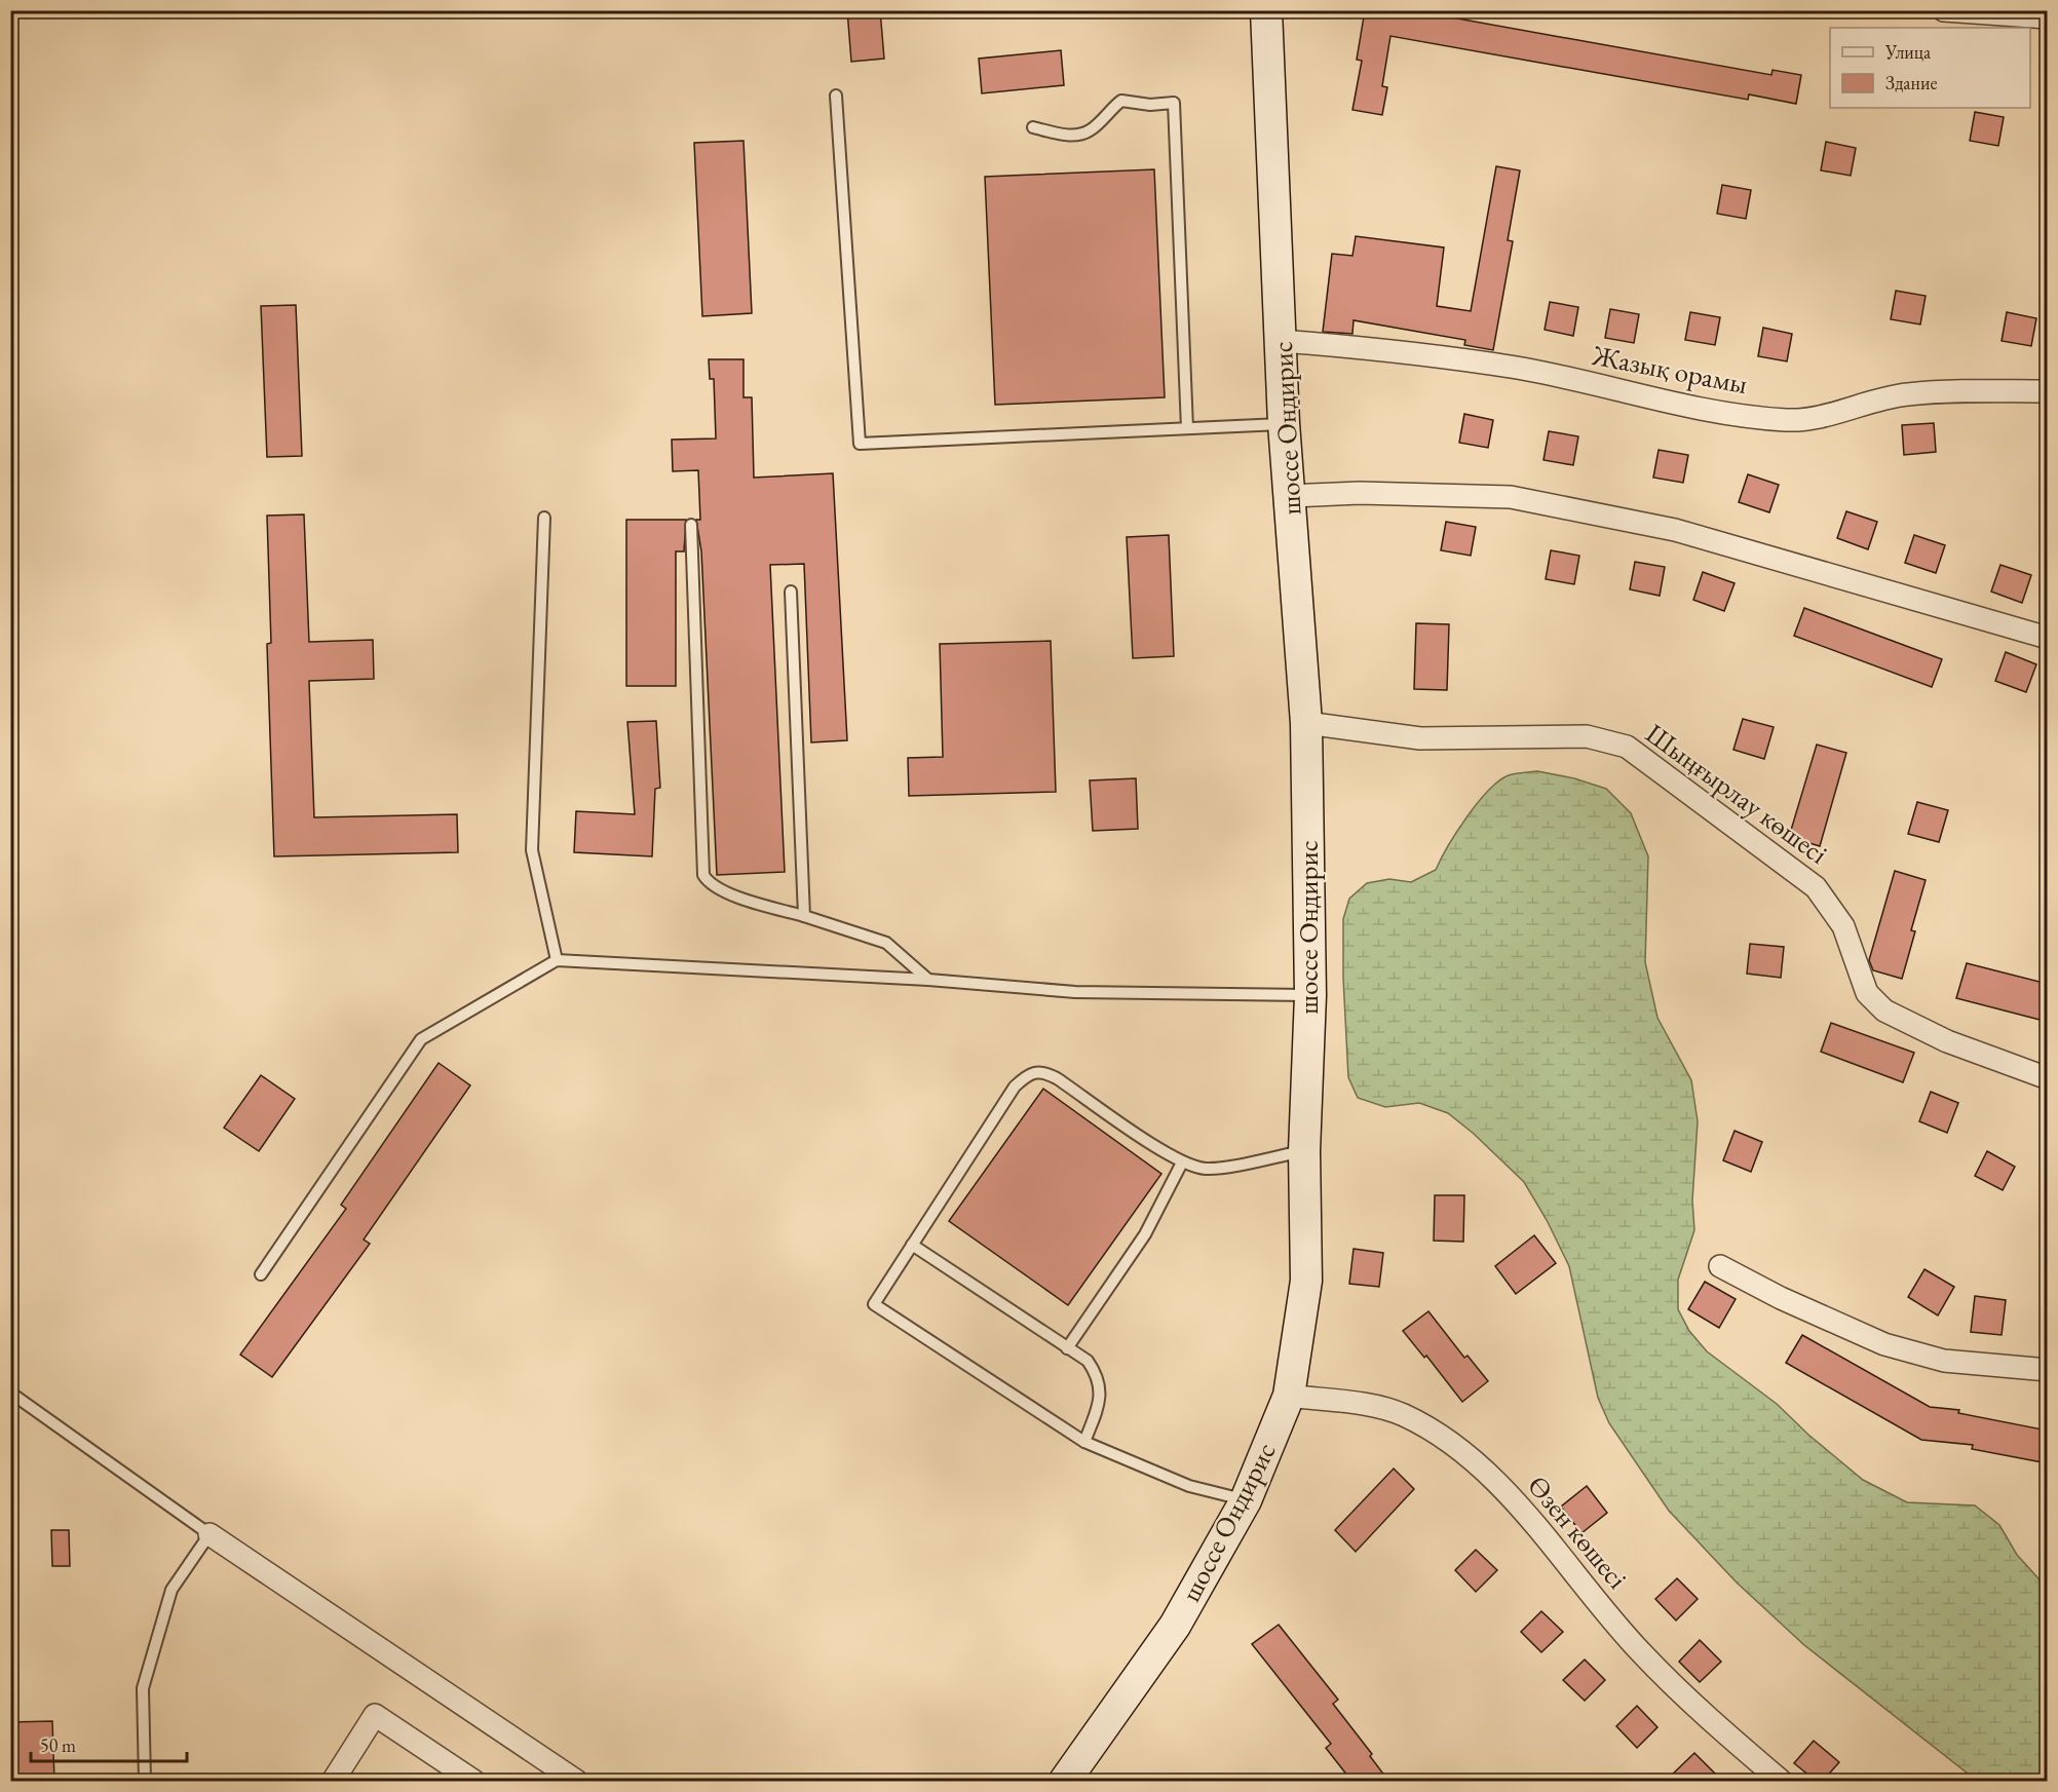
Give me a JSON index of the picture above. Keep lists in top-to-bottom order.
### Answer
{
  "streets": {
    "main road": ["шоссе Ондирис"],
    "street": ["Жазық орамы", "Шыңғырлау көшесі", "Өзен көшесі"]
  },
  "crossings": [
    ["Жазық орамы", "шоссе Ондирис"],
    ["шоссе Ондирис", "Шыңғырлау көшесі"],
    ["шоссе Ондирис", "Өзен көшесі"]
  ],
  "legend": ["Улица", "Здание"],
  "scale_bar": "50 m"
}
